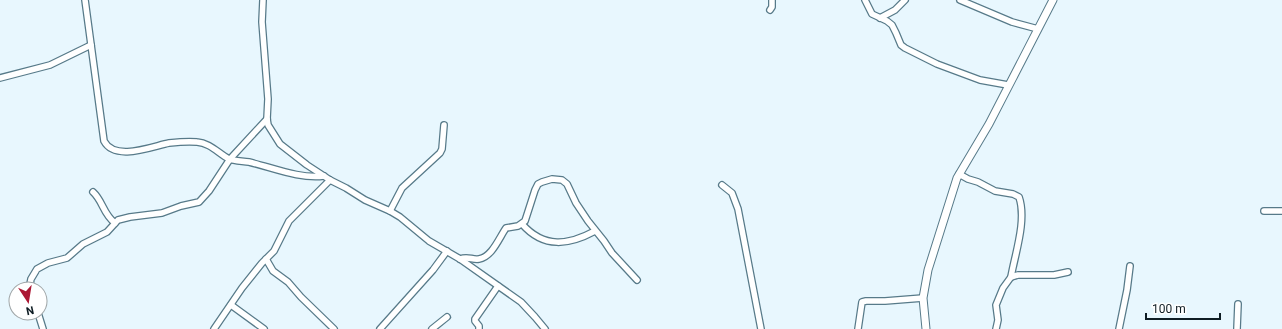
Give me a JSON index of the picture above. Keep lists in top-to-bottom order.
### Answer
{
  "scale_bar": "100 m",
  "north": "bottom"
}
